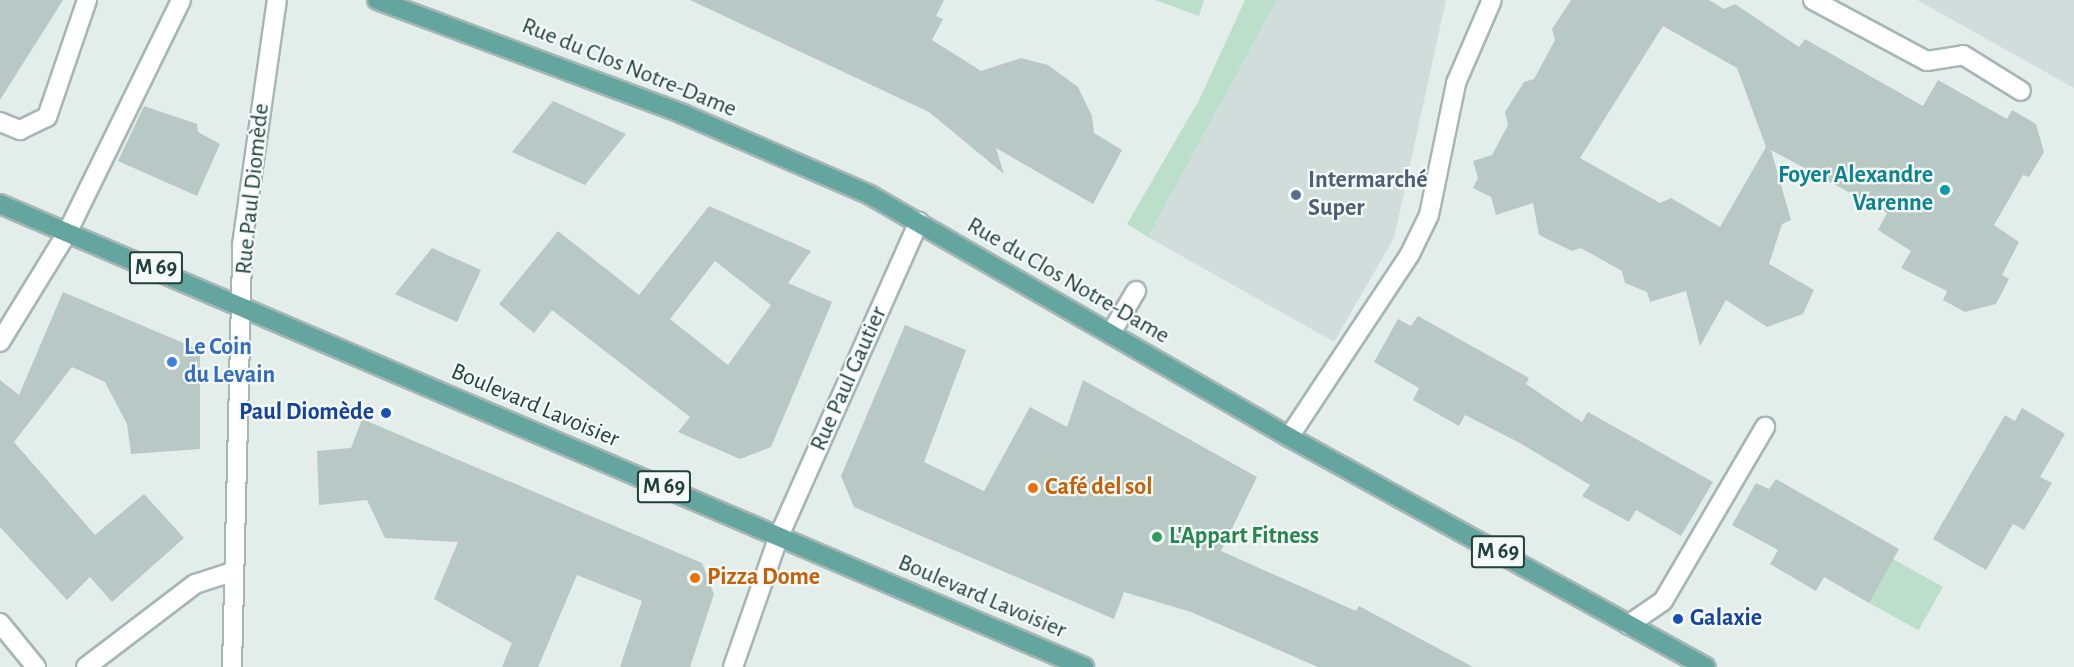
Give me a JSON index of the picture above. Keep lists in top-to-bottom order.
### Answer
{
  "streets": {
    "main road": ["Rue du Clos Notre-Dame", "M 69", "Boulevard Lavoisier"],
    "street": ["Rue Paul Diomède", "Rue Paul Gautier"]
  },
  "crossings": [
    ["Rue du Clos Notre-Dame", "Rue Paul Gautier"],
    ["Rue Paul Diomède", "Boulevard Lavoisier"],
    ["Rue Paul Gautier", "Boulevard Lavoisier"]
  ],
  "places": [
    "Foyer Alexandre Varenne",
    "Intermarché Super",
    "Le Coin du Levain",
    "Paul Diomède",
    "Café del sol",
    "L'Appart Fitness",
    "Pizza Dome",
    "Galaxie"
  ]
}
